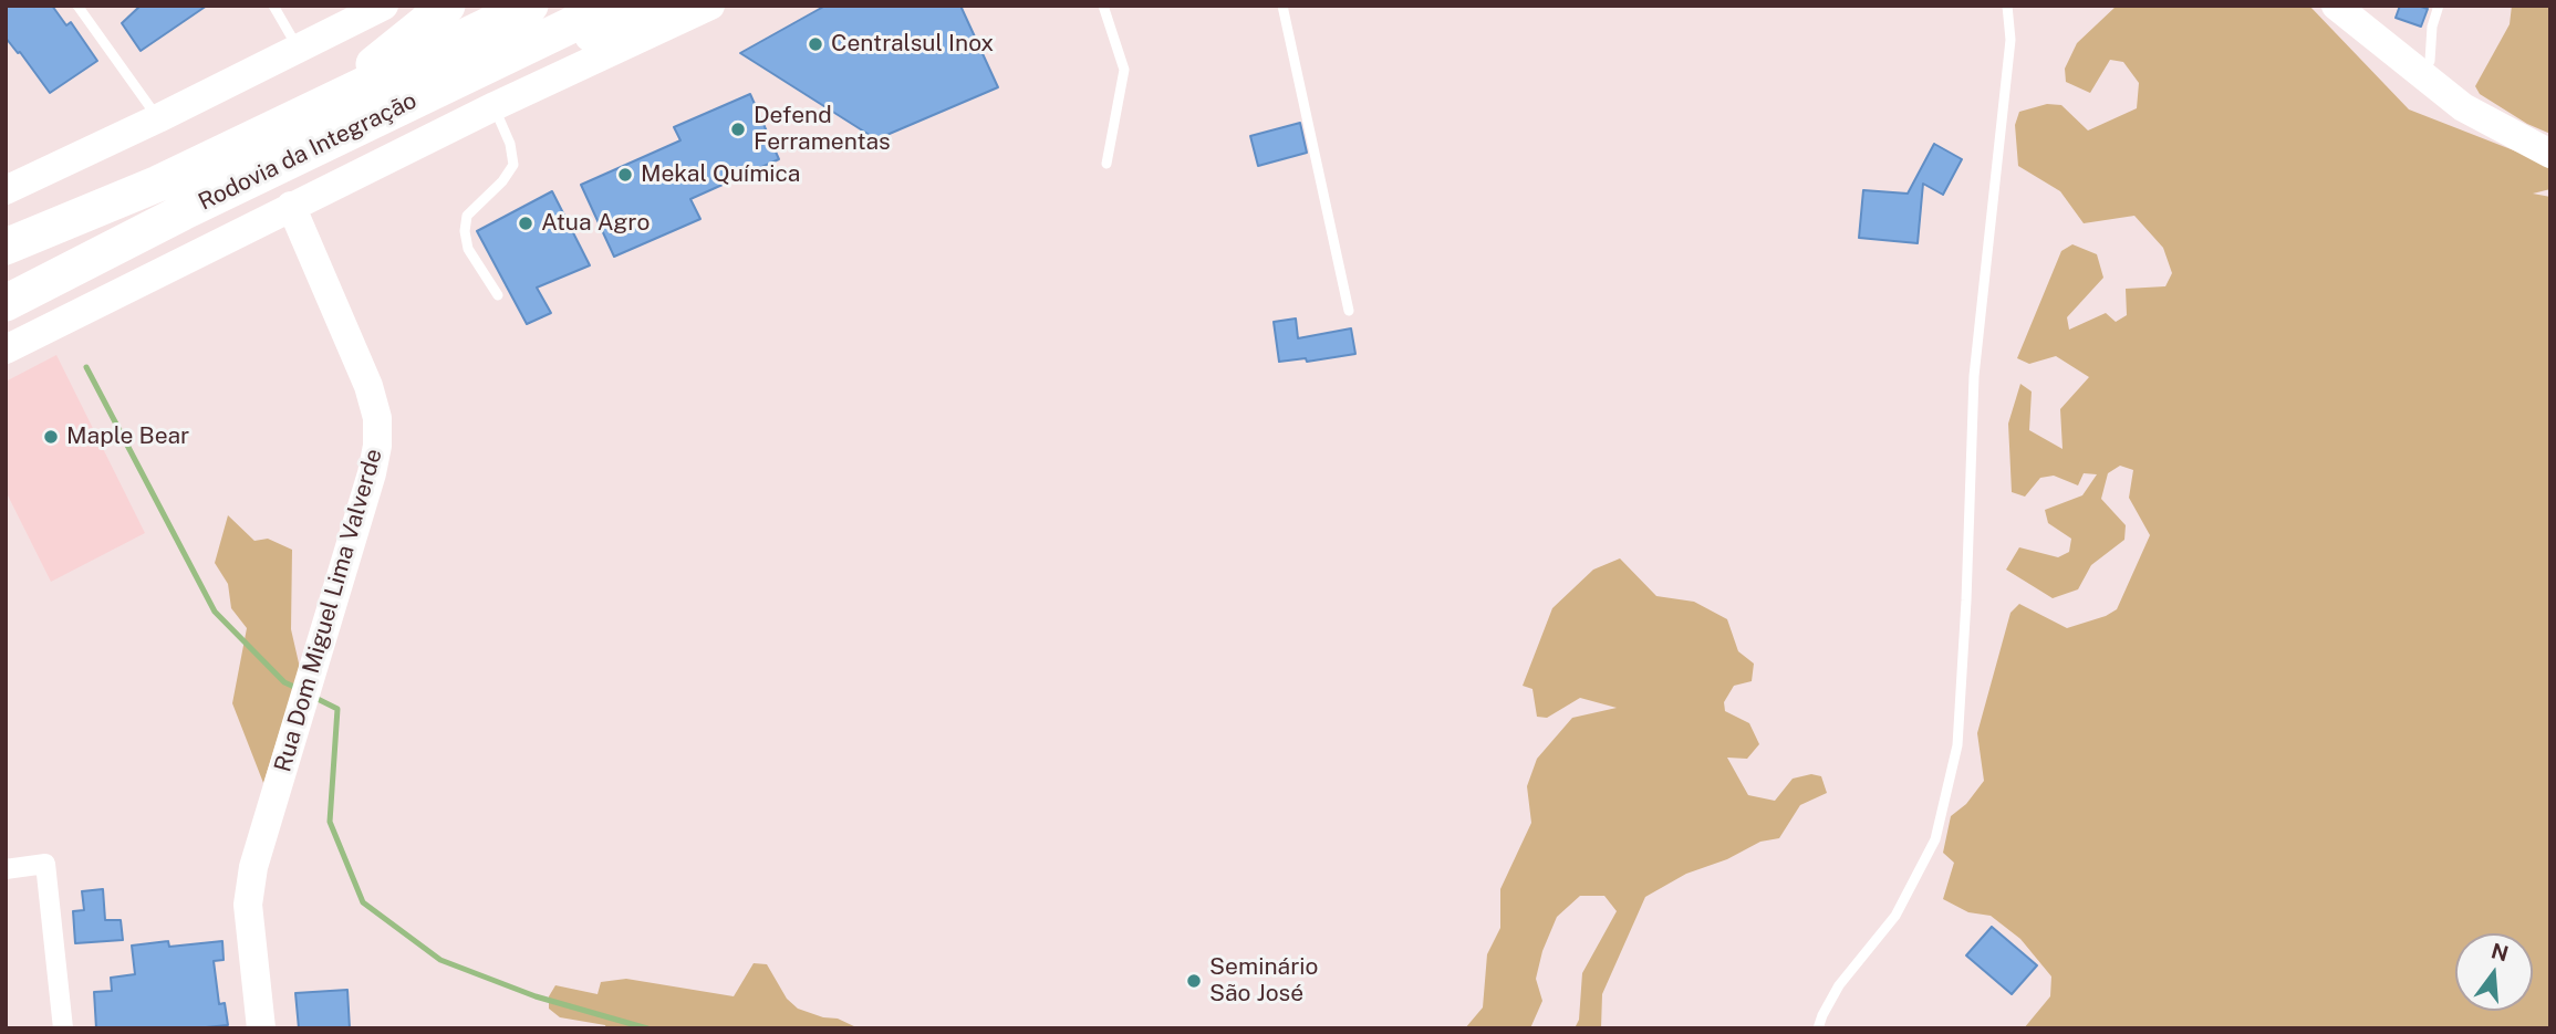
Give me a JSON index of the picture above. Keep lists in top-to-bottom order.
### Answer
{
  "streets": {
    "highway": ["Rodovia da Integração"],
    "main road": ["Rua Dom Miguel Lima Valverde"]
  },
  "places": [
    "Centralsul Inox",
    "Defend Ferramentas",
    "Mekal Química",
    "Atua Agro",
    "Maple Bear",
    "Seminário São José"
  ],
  "north": "top"
}
